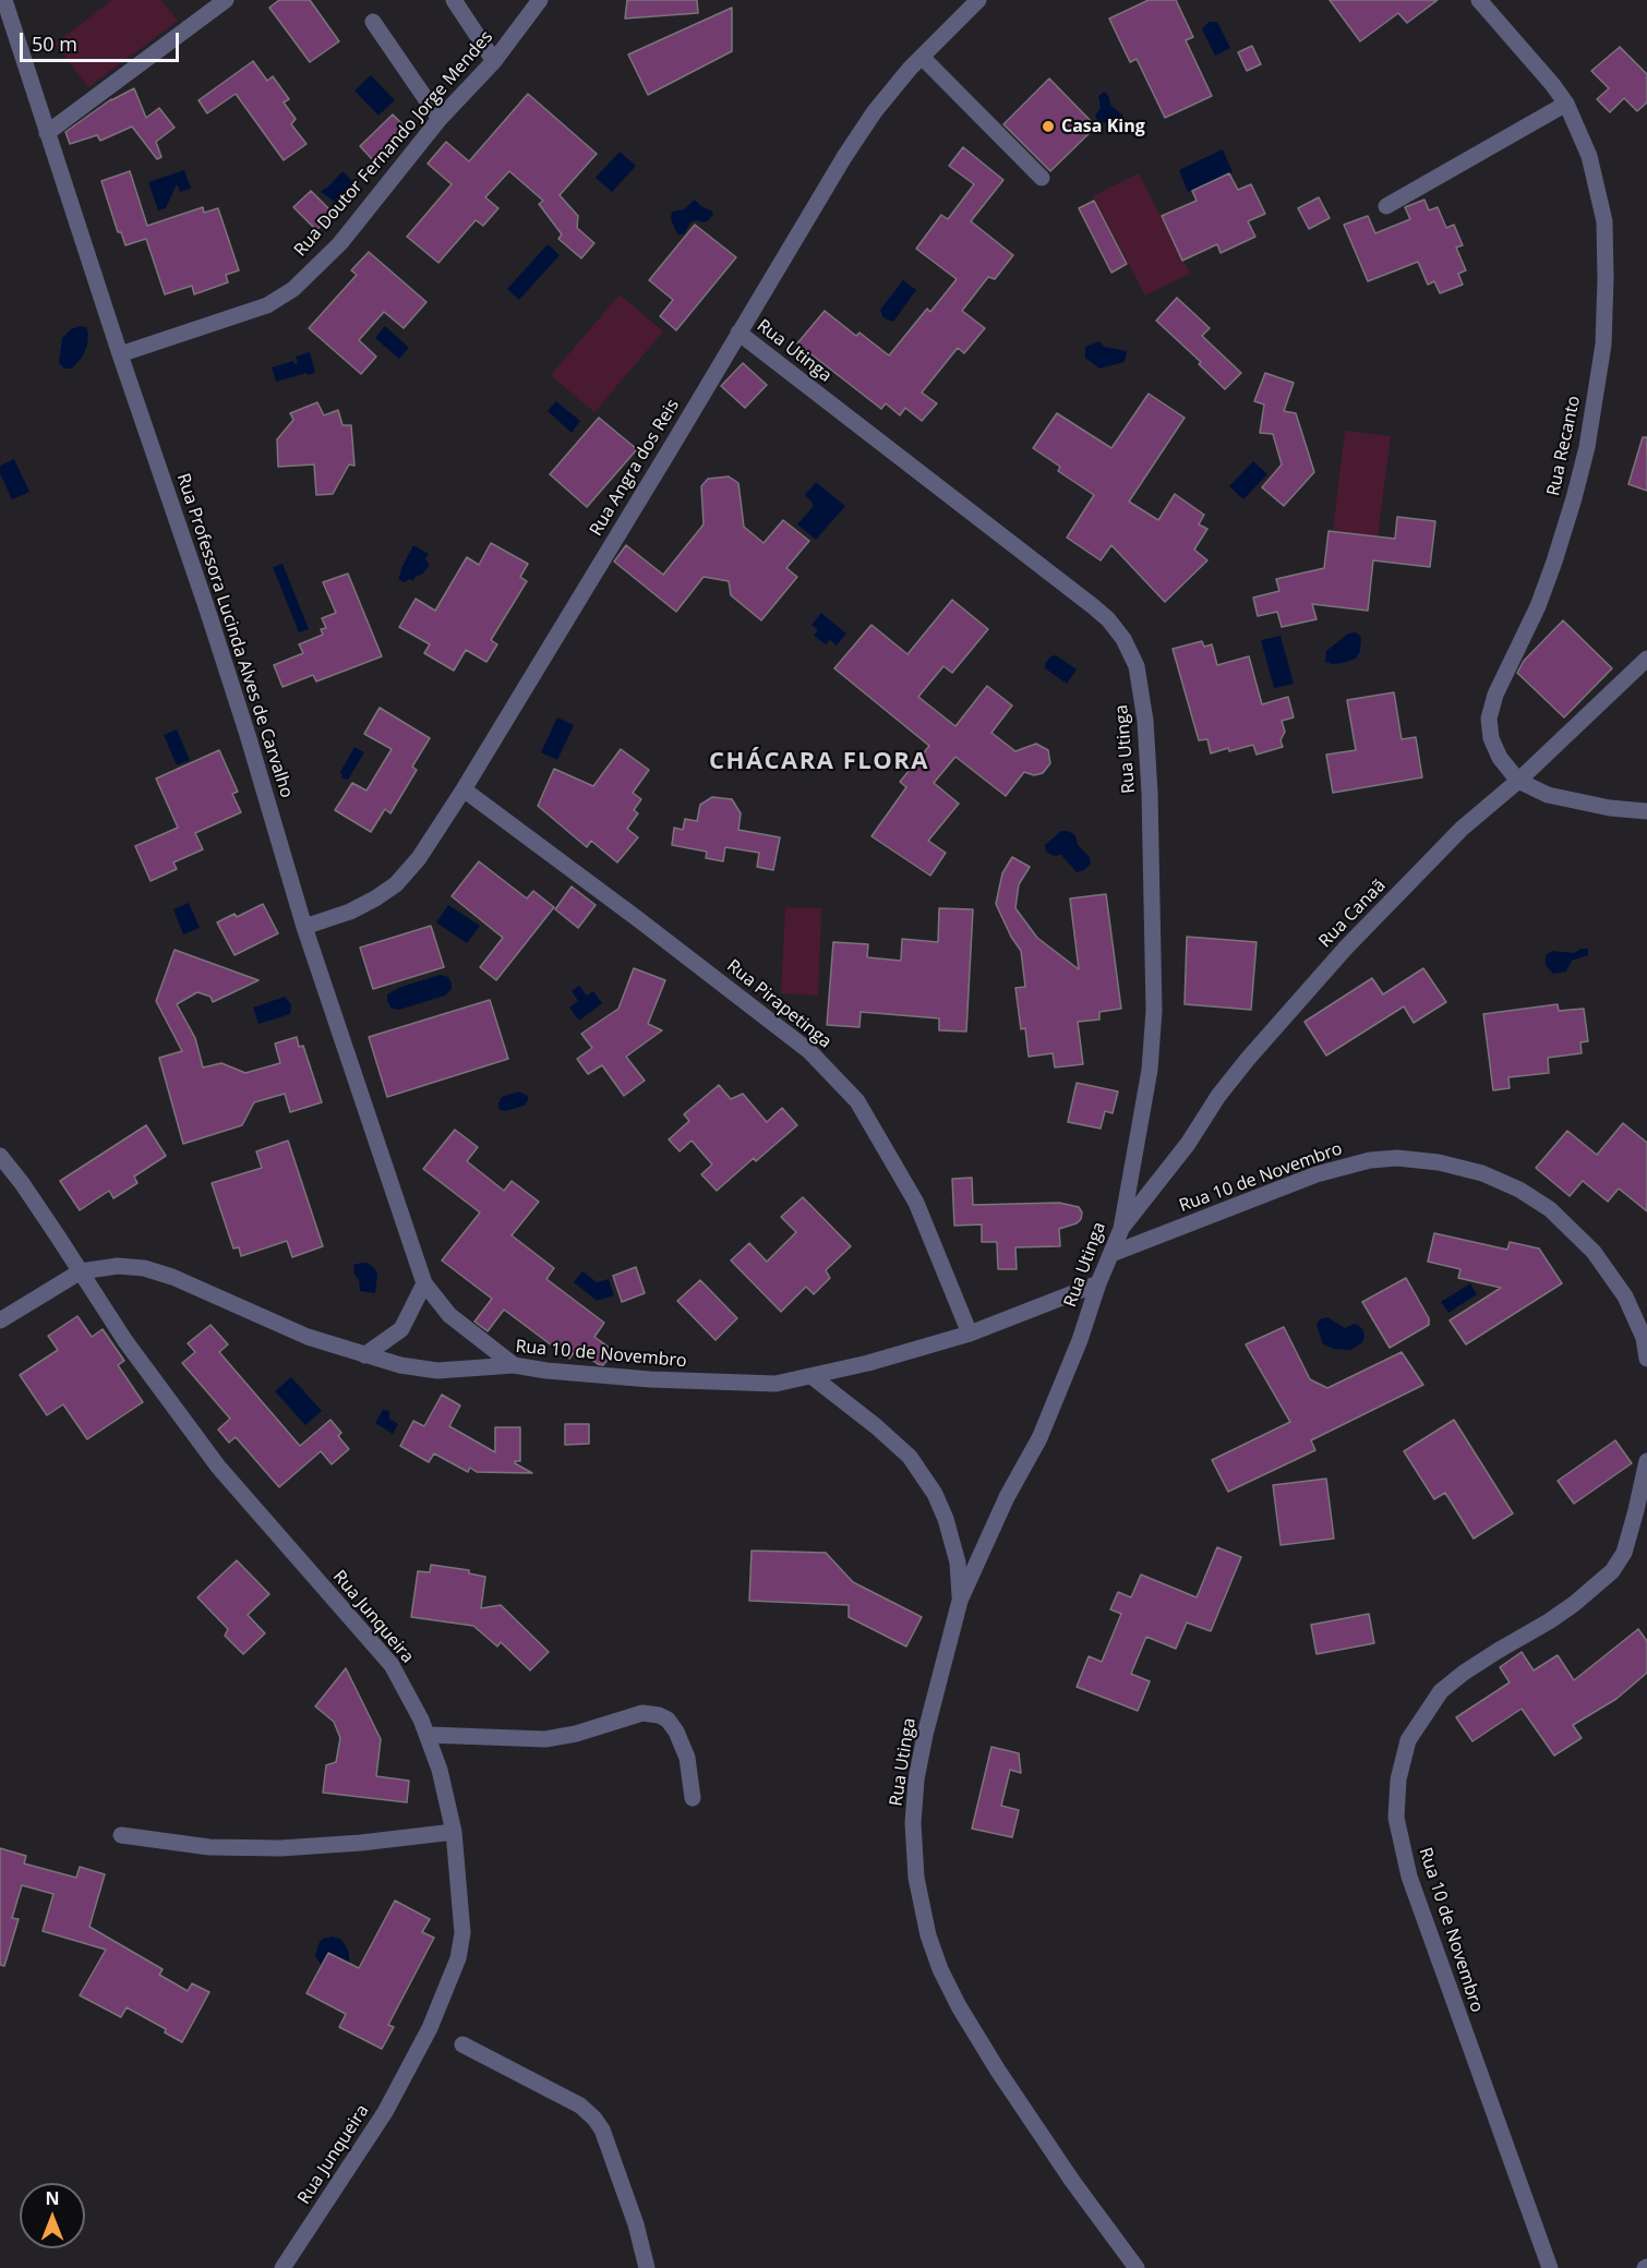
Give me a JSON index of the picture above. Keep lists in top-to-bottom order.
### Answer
{
  "streets": {
    "street": [
      "Rua Doutor Fernando Jorge Mendes",
      "Rua Utinga",
      "Rua Recanto",
      "Rua Angra dos Reis",
      "Rua Professora Lucinda Alves de Carvalho",
      "Rua Canaã",
      "Rua Pirapetinga",
      "Rua 10 de Novembro",
      "Rua Junqueira"
    ]
  },
  "crossings": [
    ["Rua Doutor Fernando Jorge Mendes", "Rua Professora Lucinda Alves de Carvalho"],
    ["Rua Utinga", "Rua Angra dos Reis"],
    ["Rua Utinga", "Rua Canaã"],
    ["Rua Utinga", "Rua 10 de Novembro"],
    ["Rua Recanto", "Rua Canaã"],
    ["Rua Angra dos Reis", "Rua Professora Lucinda Alves de Carvalho"],
    ["Rua Angra dos Reis", "Rua Pirapetinga"],
    ["Rua Professora Lucinda Alves de Carvalho", "Rua 10 de Novembro"],
    ["Rua Pirapetinga", "Rua 10 de Novembro"],
    ["Rua 10 de Novembro", "Rua Junqueira"]
  ],
  "districts": ["CHÁCARA FLORA"],
  "places": ["Casa King"],
  "scale_bar": "50 m",
  "north": "top"
}
